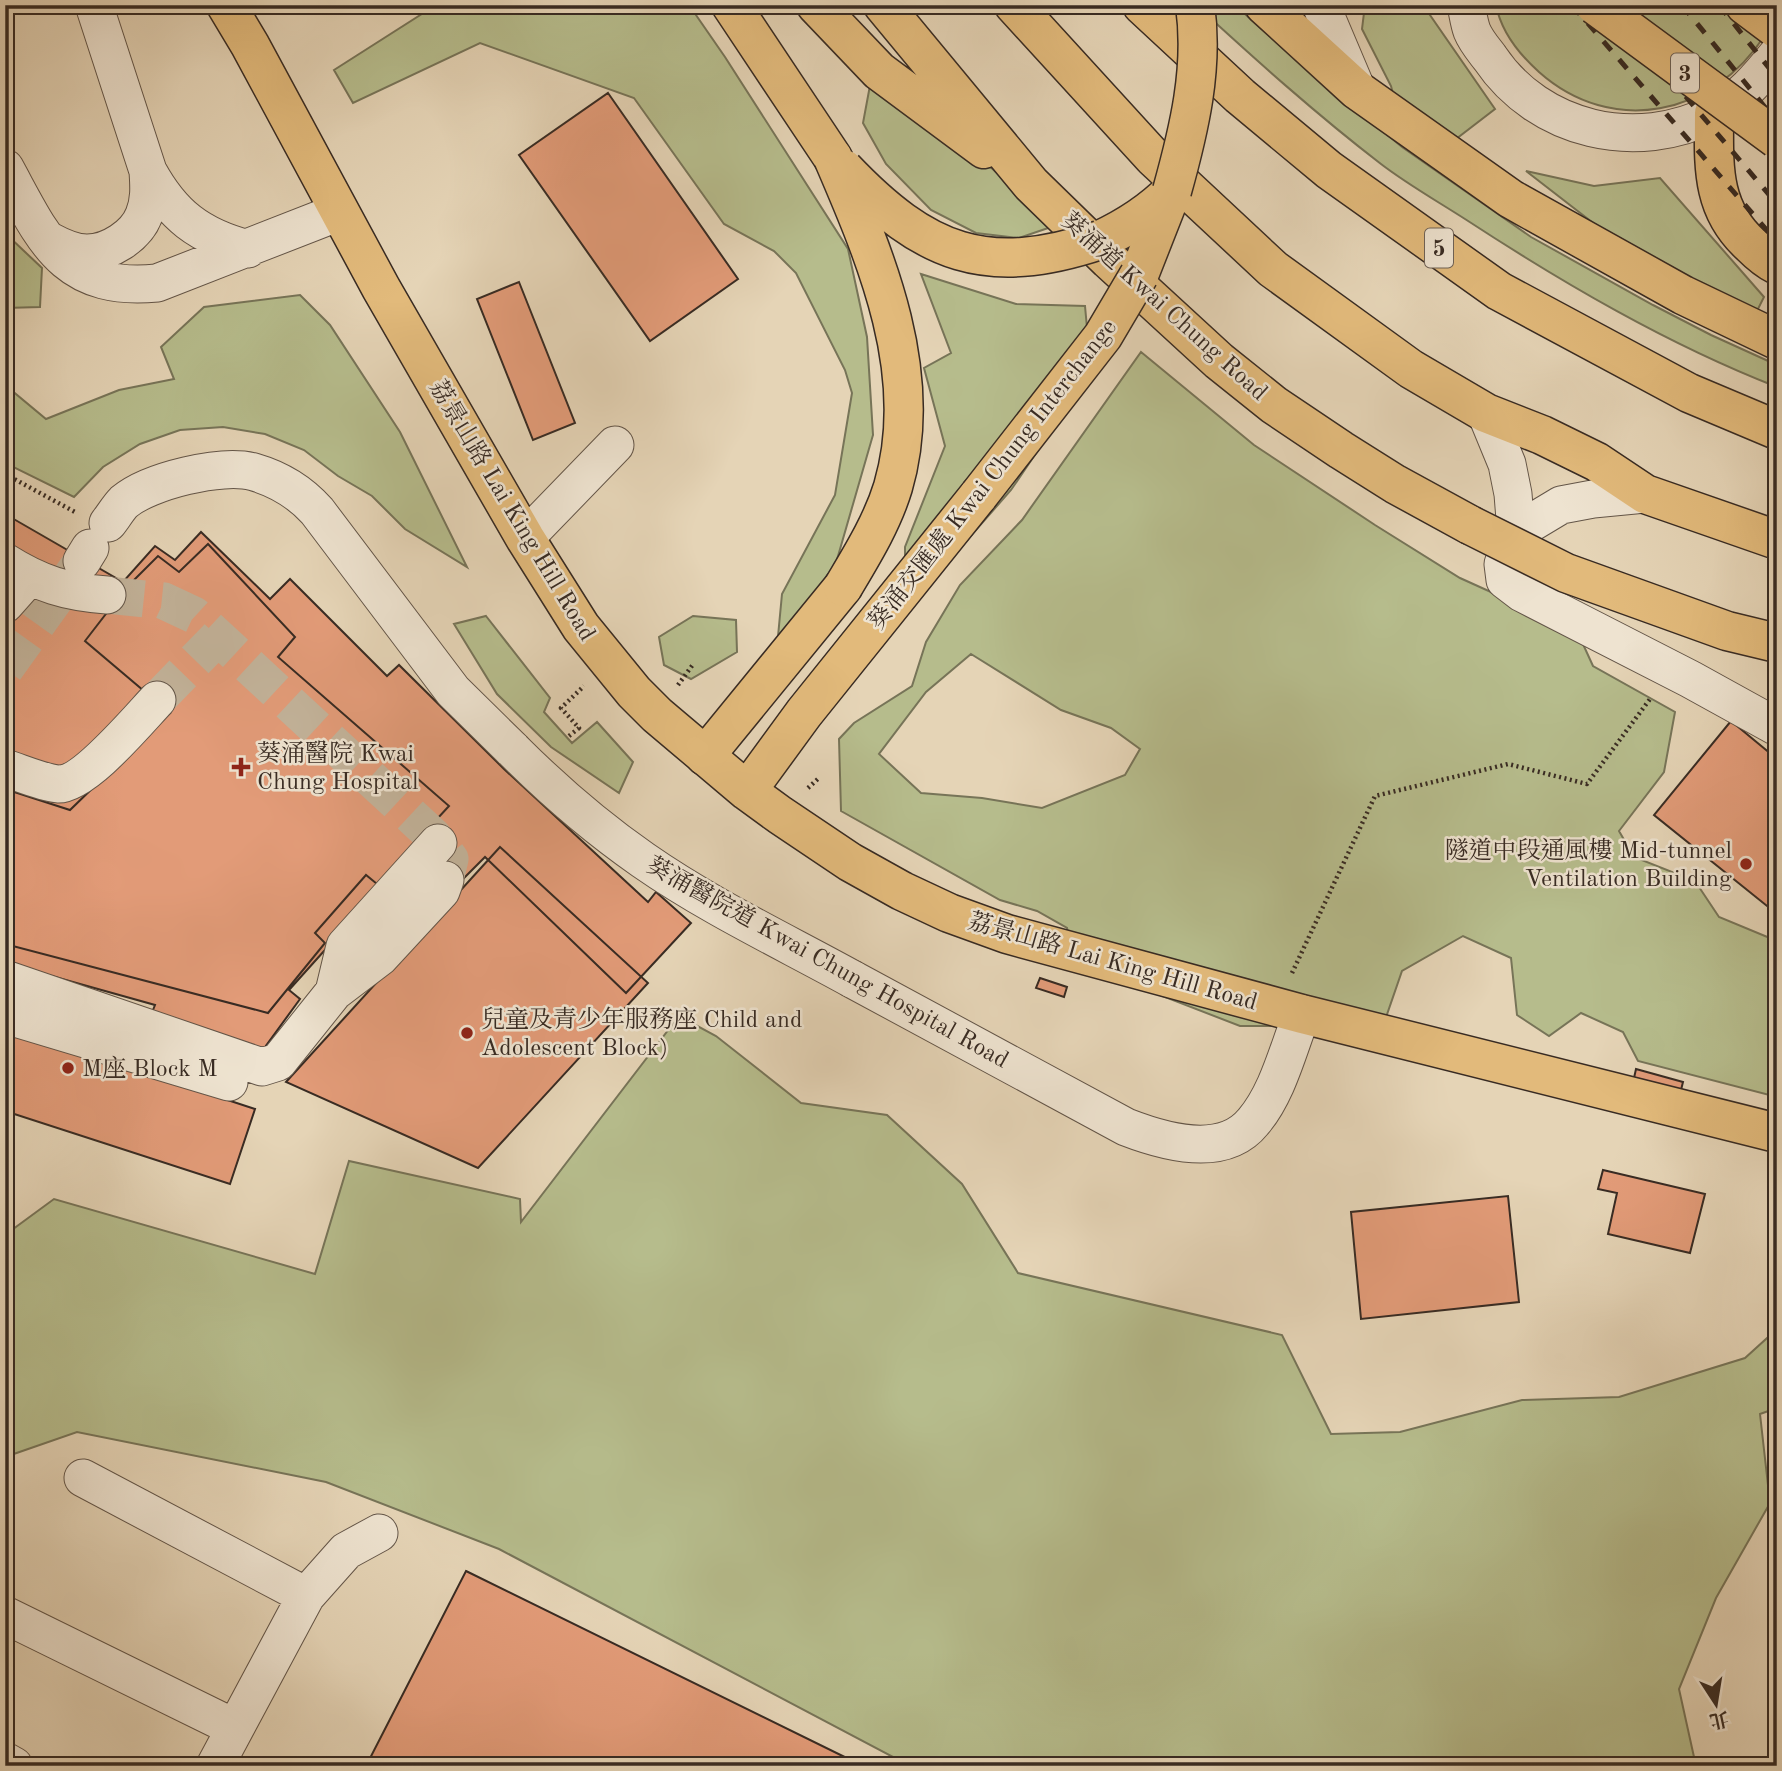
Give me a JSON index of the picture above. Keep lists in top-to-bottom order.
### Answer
{
  "streets": {
    "main road": [
      "3",
      "5",
      "葵涌道 Kwai Chung Road",
      "葵涌交匯處 Kwai Chung Interchange",
      "荔景山路 Lai King Hill Road"
    ],
    "street": ["葵涌醫院道 Kwai Chung Hospital Road"]
  },
  "crossings": [
    ["葵涌交匯處 Kwai Chung Interchange", "荔景山路 Lai King Hill Road"],
    ["荔景山路 Lai King Hill Road", "葵涌醫院道 Kwai Chung Hospital Road"]
  ],
  "places": {
    "health": ["葵涌醫院 Kwai Chung Hospital"],
    "other": ["隧道中段通風樓 Mid-tunnel Ventilation Building", "兒童及青少年服務座 Child and Adolescent Block)", "M座 Block M"]
  },
  "north": "bottom"
}
